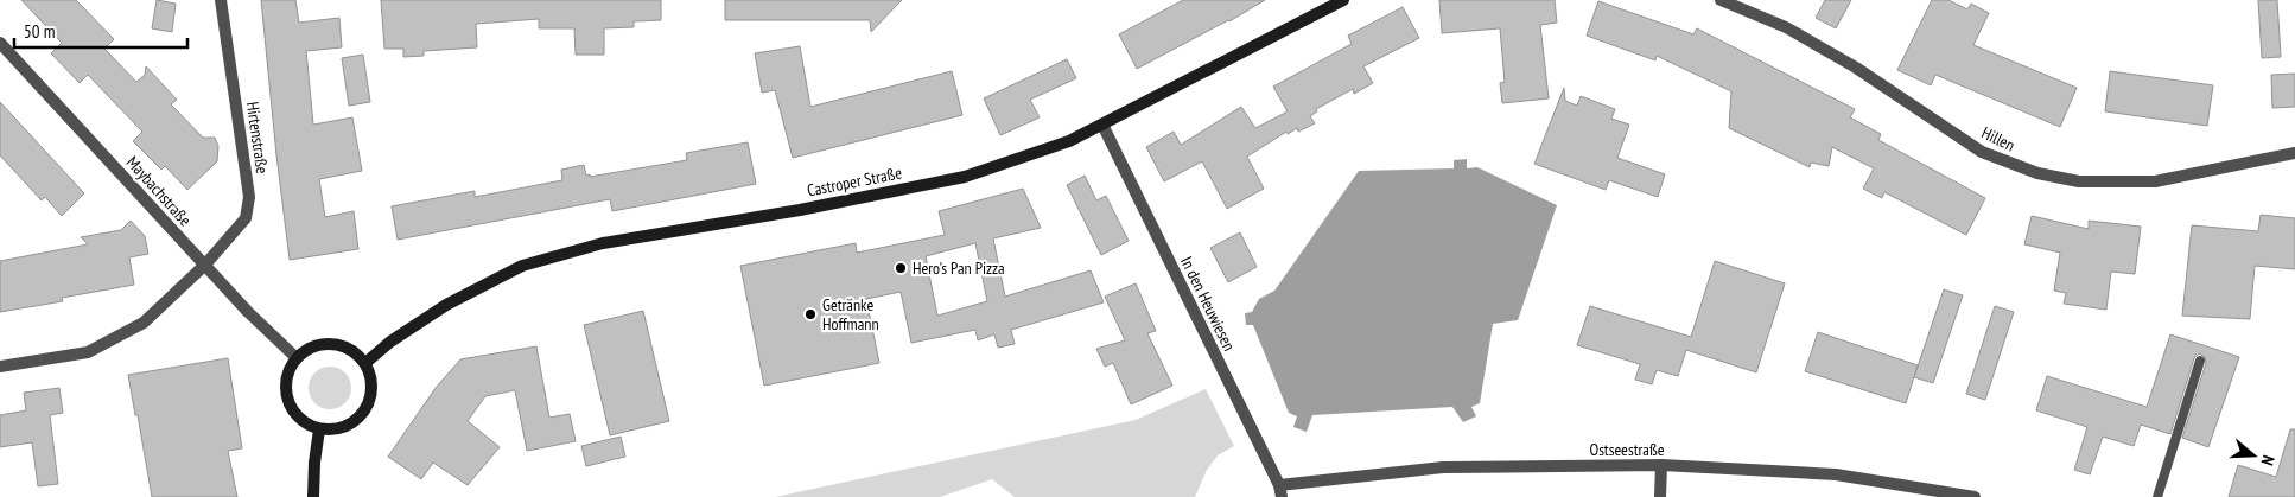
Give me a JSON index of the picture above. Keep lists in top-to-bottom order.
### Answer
{
  "streets": {
    "main road": ["Castroper Straße"],
    "street": [
      "Hirtenstraße",
      "Hillen",
      "Maybachstraße",
      "In den Heuwiesen",
      "Ostseestraße"
    ]
  },
  "crossings": [
    ["Hirtenstraße", "Maybachstraße"],
    ["Castroper Straße", "Maybachstraße"],
    ["Castroper Straße", "In den Heuwiesen"],
    ["In den Heuwiesen", "Ostseestraße"]
  ],
  "places": ["Hero's Pan Pizza", "Getränke Hoffmann"],
  "scale_bar": "50 m",
  "north": "right"
}
